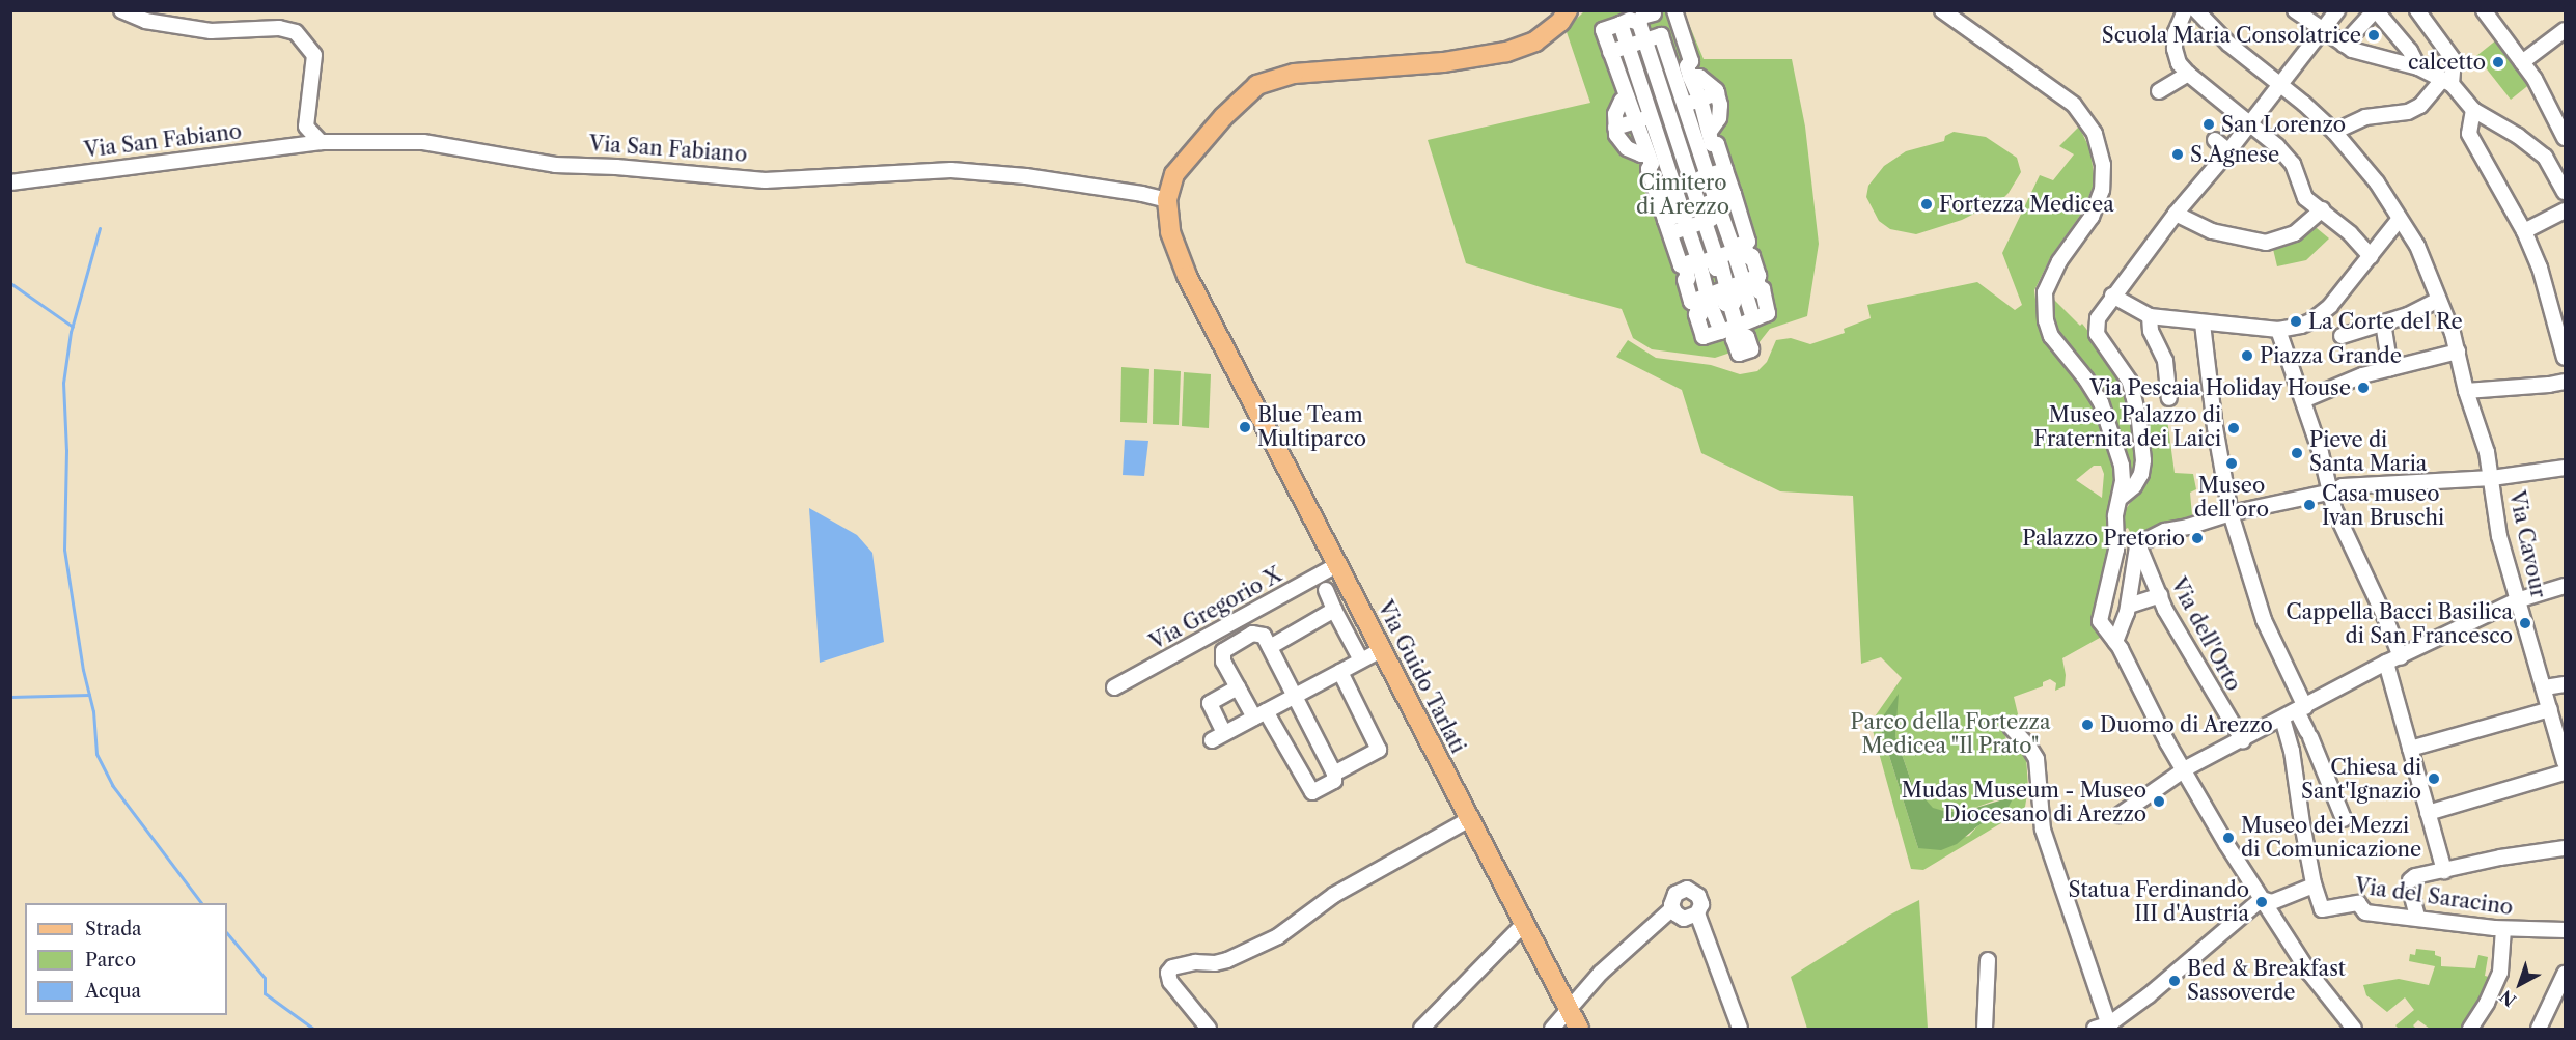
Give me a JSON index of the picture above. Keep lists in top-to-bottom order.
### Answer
{
  "streets": {
    "main road": ["Via Guido Tarlati"],
    "street": [
      "Via San Fabiano",
      "Via Cavour",
      "Via Gregorio X",
      "Via dell'Orto",
      "Via del Saracino"
    ]
  },
  "crossings": [
    ["Via Gregorio X", "Via Guido Tarlati"]
  ],
  "parks": ["Cimitero di Arezzo", "Parco della Fortezza Medicea \"Il Prato\""],
  "places": [
    "Scuola Maria Consolatrice",
    "calcetto",
    "San Lorenzo",
    "S.Agnese",
    "Fortezza Medicea",
    "La Corte del Re",
    "Piazza Grande",
    "Via Pescaia Holiday House",
    "Blue Team Multiparco",
    "Museo Palazzo di Fraternita dei Laici",
    "Pieve di Santa Maria",
    "Museo dell'oro",
    "Casa museo Ivan Bruschi",
    "Palazzo Pretorio",
    "Cappella Bacci Basilica di San Francesco",
    "Duomo di Arezzo",
    "Chiesa di Sant'Ignazio",
    "Mudas Museum - Museo Diocesano di Arezzo",
    "Museo dei Mezzi di Comunicazione",
    "Statua Ferdinando III d'Austria",
    "Bed & Breakfast Sassoverde"
  ],
  "legend": ["Strada", "Parco", "Acqua"],
  "north": "bottom left"
}
